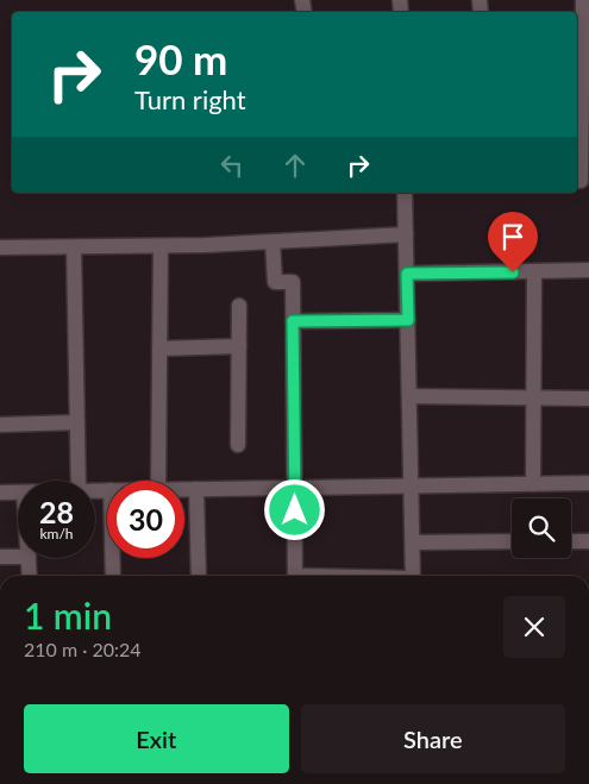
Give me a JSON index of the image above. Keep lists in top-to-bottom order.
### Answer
{
  "page": {
    "turn": ["90 m", "Turn right"],
    "speed": "28 km/h",
    "limit": "30",
    "heading": ["1 min", "210 m · 20:24"],
    "buttons": ["Exit", "Share"]
  }
}
